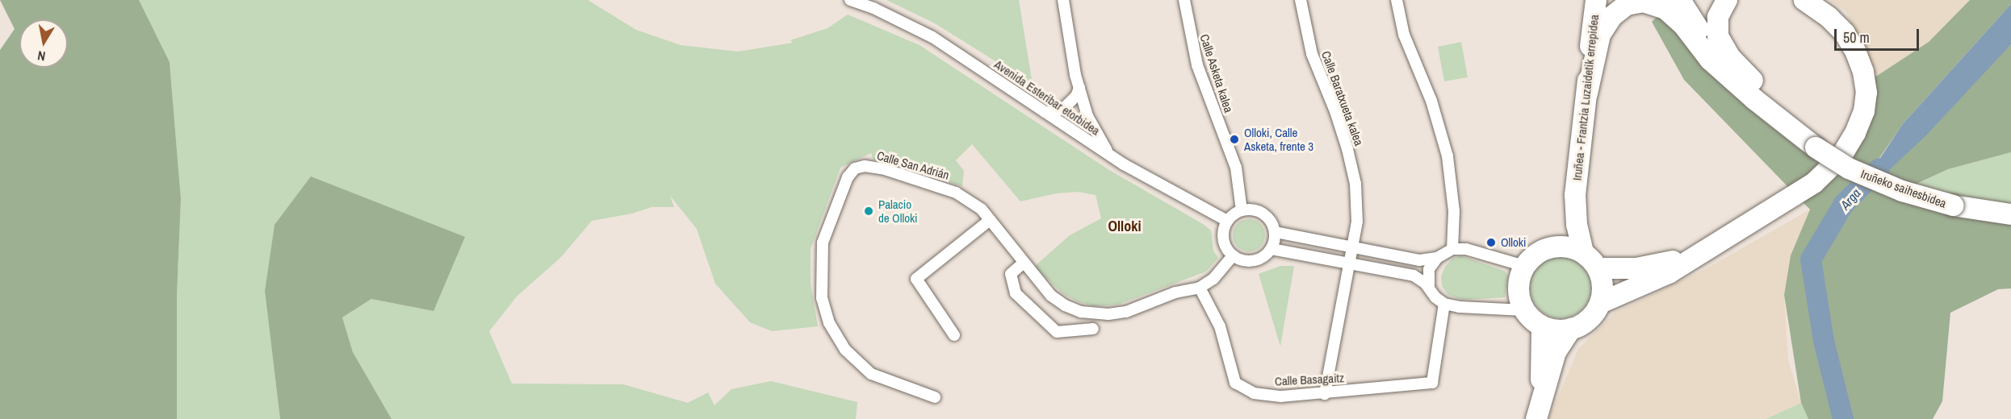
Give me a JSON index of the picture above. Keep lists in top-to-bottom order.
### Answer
{
  "streets": {
    "highway": ["Iruñea - Frantzia Luzaidetik errepidea", "Iruñeko saihesbidea"],
    "street": [
      "Calle Asketa kalea",
      "Avenida Esteribar etorbidea",
      "Calle Baratxueta kalea",
      "Calle San Adrián",
      "Calle Basagaitz"
    ]
  },
  "crossings": [
    ["Calle Asketa kalea", "Avenida Esteribar etorbidea"],
    ["Calle Asketa kalea", "Calle San Adrián"],
    ["Avenida Esteribar etorbidea", "Calle San Adrián"],
    ["Calle Baratxueta kalea", "Calle Basagaitz"],
    ["Calle San Adrián", "Calle Basagaitz"]
  ],
  "districts": ["Olloki"],
  "water": ["Arga"],
  "places": ["Olloki, Calle Asketa, frente 3", "Palacio de Olloki", "Olloki"],
  "scale_bar": "50 m",
  "north": "bottom"
}
